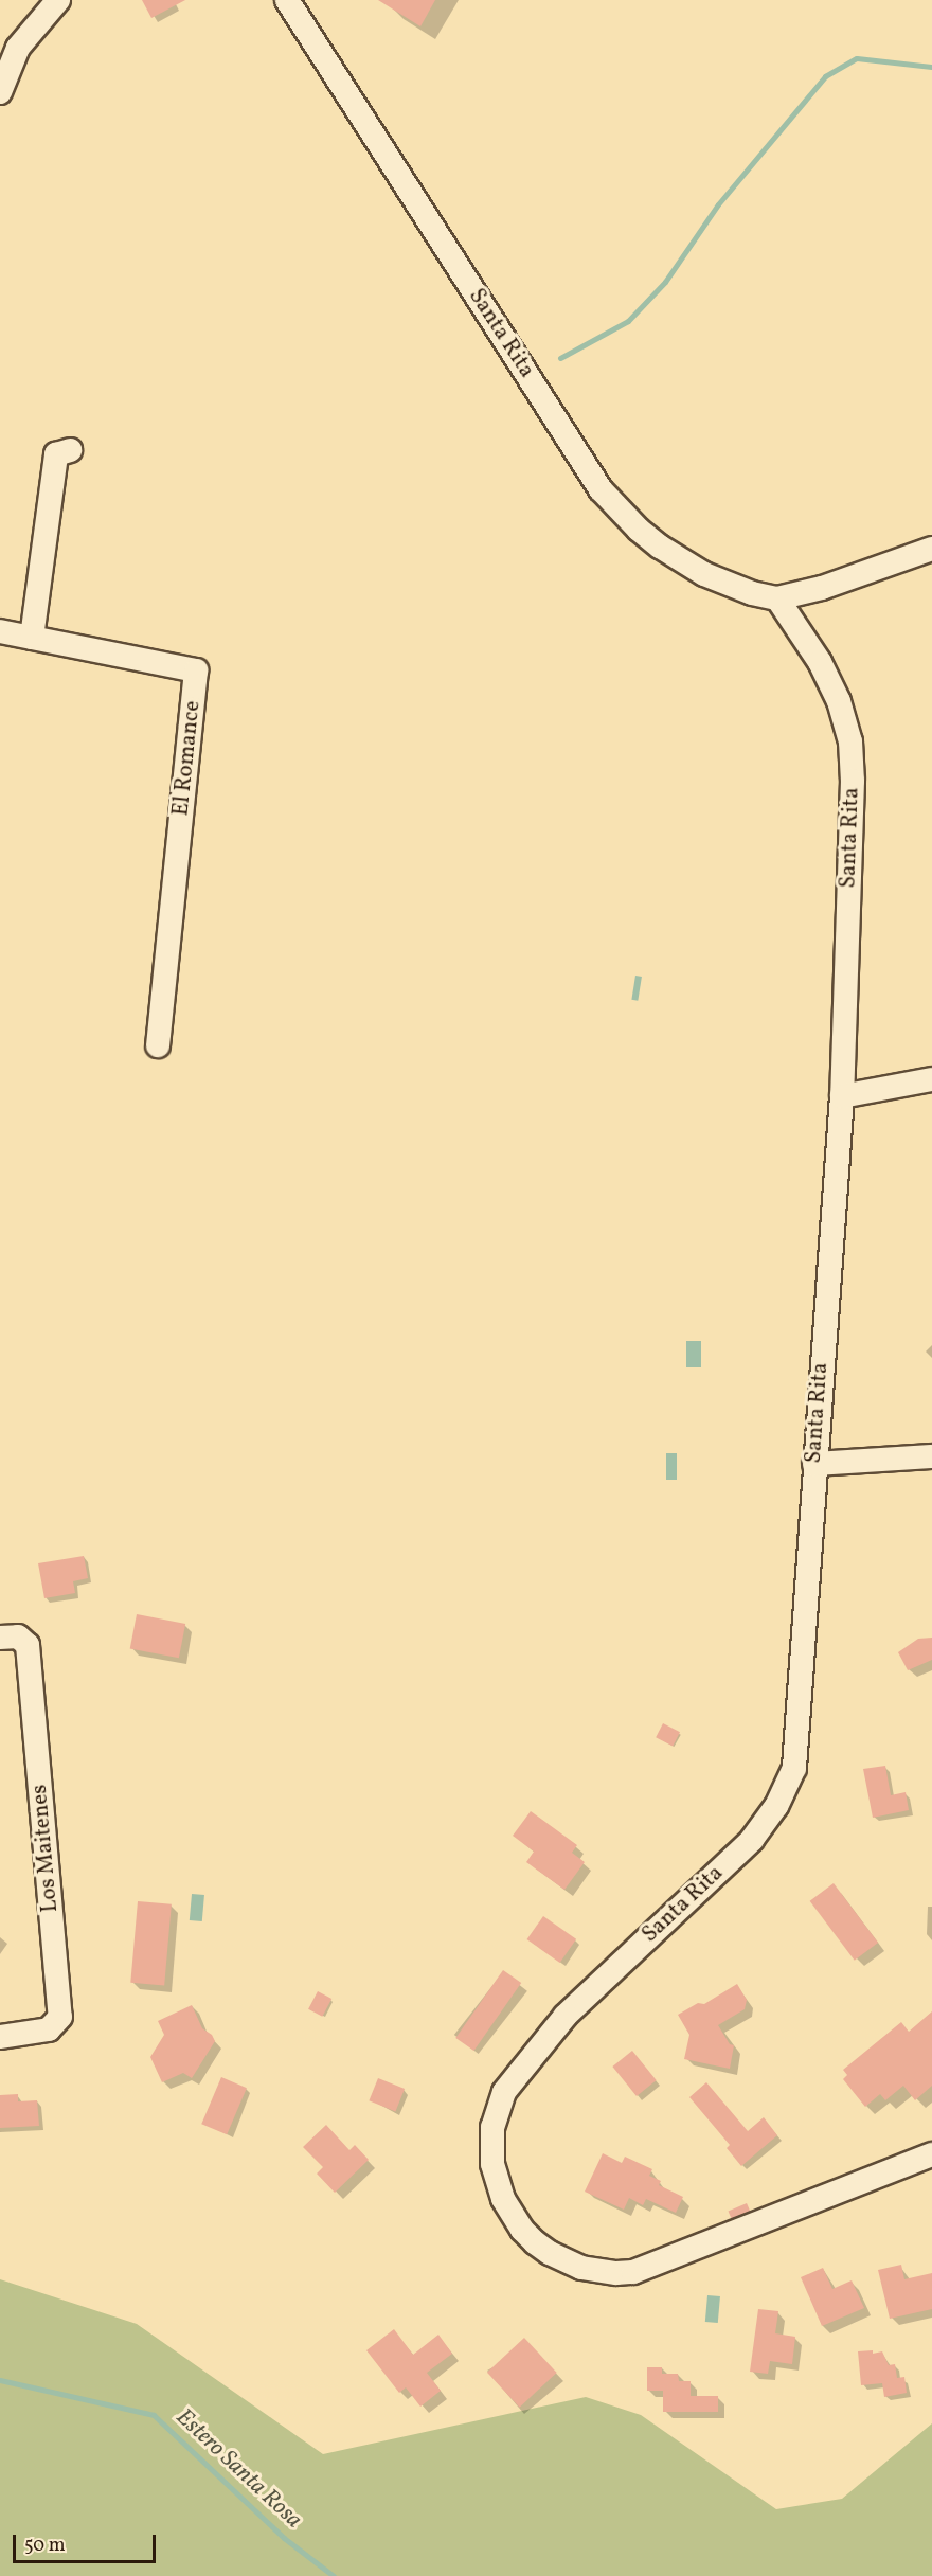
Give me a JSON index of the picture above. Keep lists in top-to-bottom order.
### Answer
{
  "streets": {
    "street": ["Santa Rita", "El Romance", "Los Maitenes"]
  },
  "water": ["Estero Santa Rosa"],
  "scale_bar": "50 m"
}
